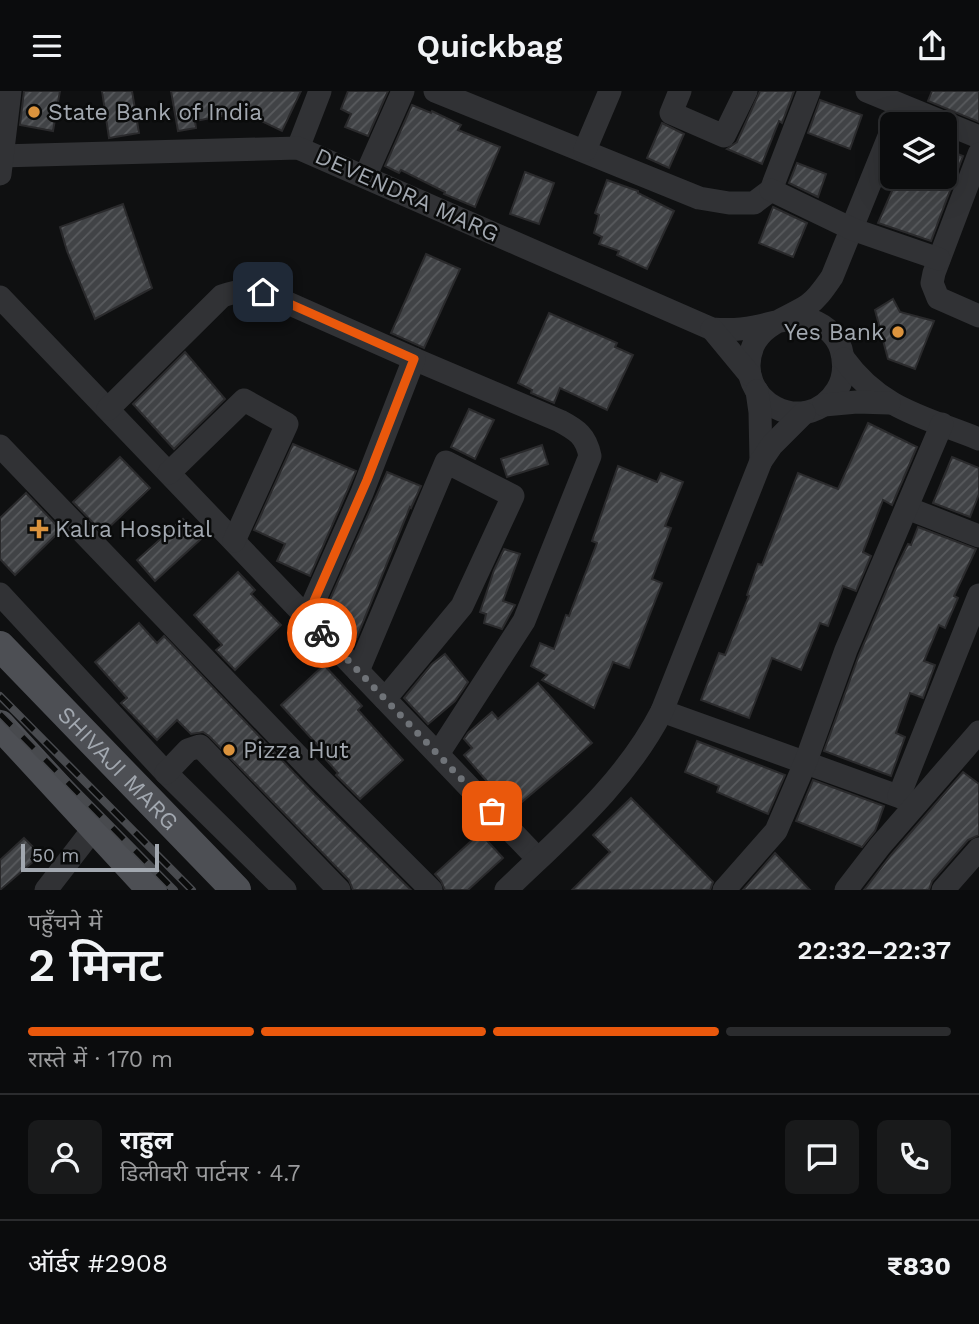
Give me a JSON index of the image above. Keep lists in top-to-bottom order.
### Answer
{
  "streets": {
    "main road": ["SHIVAJI MARG"],
    "street": ["DEVENDRA MARG"]
  },
  "places": {
    "other": ["State Bank of India", "Yes Bank", "Pizza Hut"],
    "health": ["Kalra Hospital"]
  },
  "scale_bar": "50 m",
  "page": {
    "header": "Quickbag",
    "scale": "50 m",
    "heading": ["2 मिनट", "पहुँचने में", "22:32–22:37"],
    "panel": [
      "राहुल",
      "डिलीवरी पार्टनर · 4.7",
      "ऑर्डर #2908",
      "₹830"
    ],
    "bar": "रास्ते में · 170 m"
  }
}
